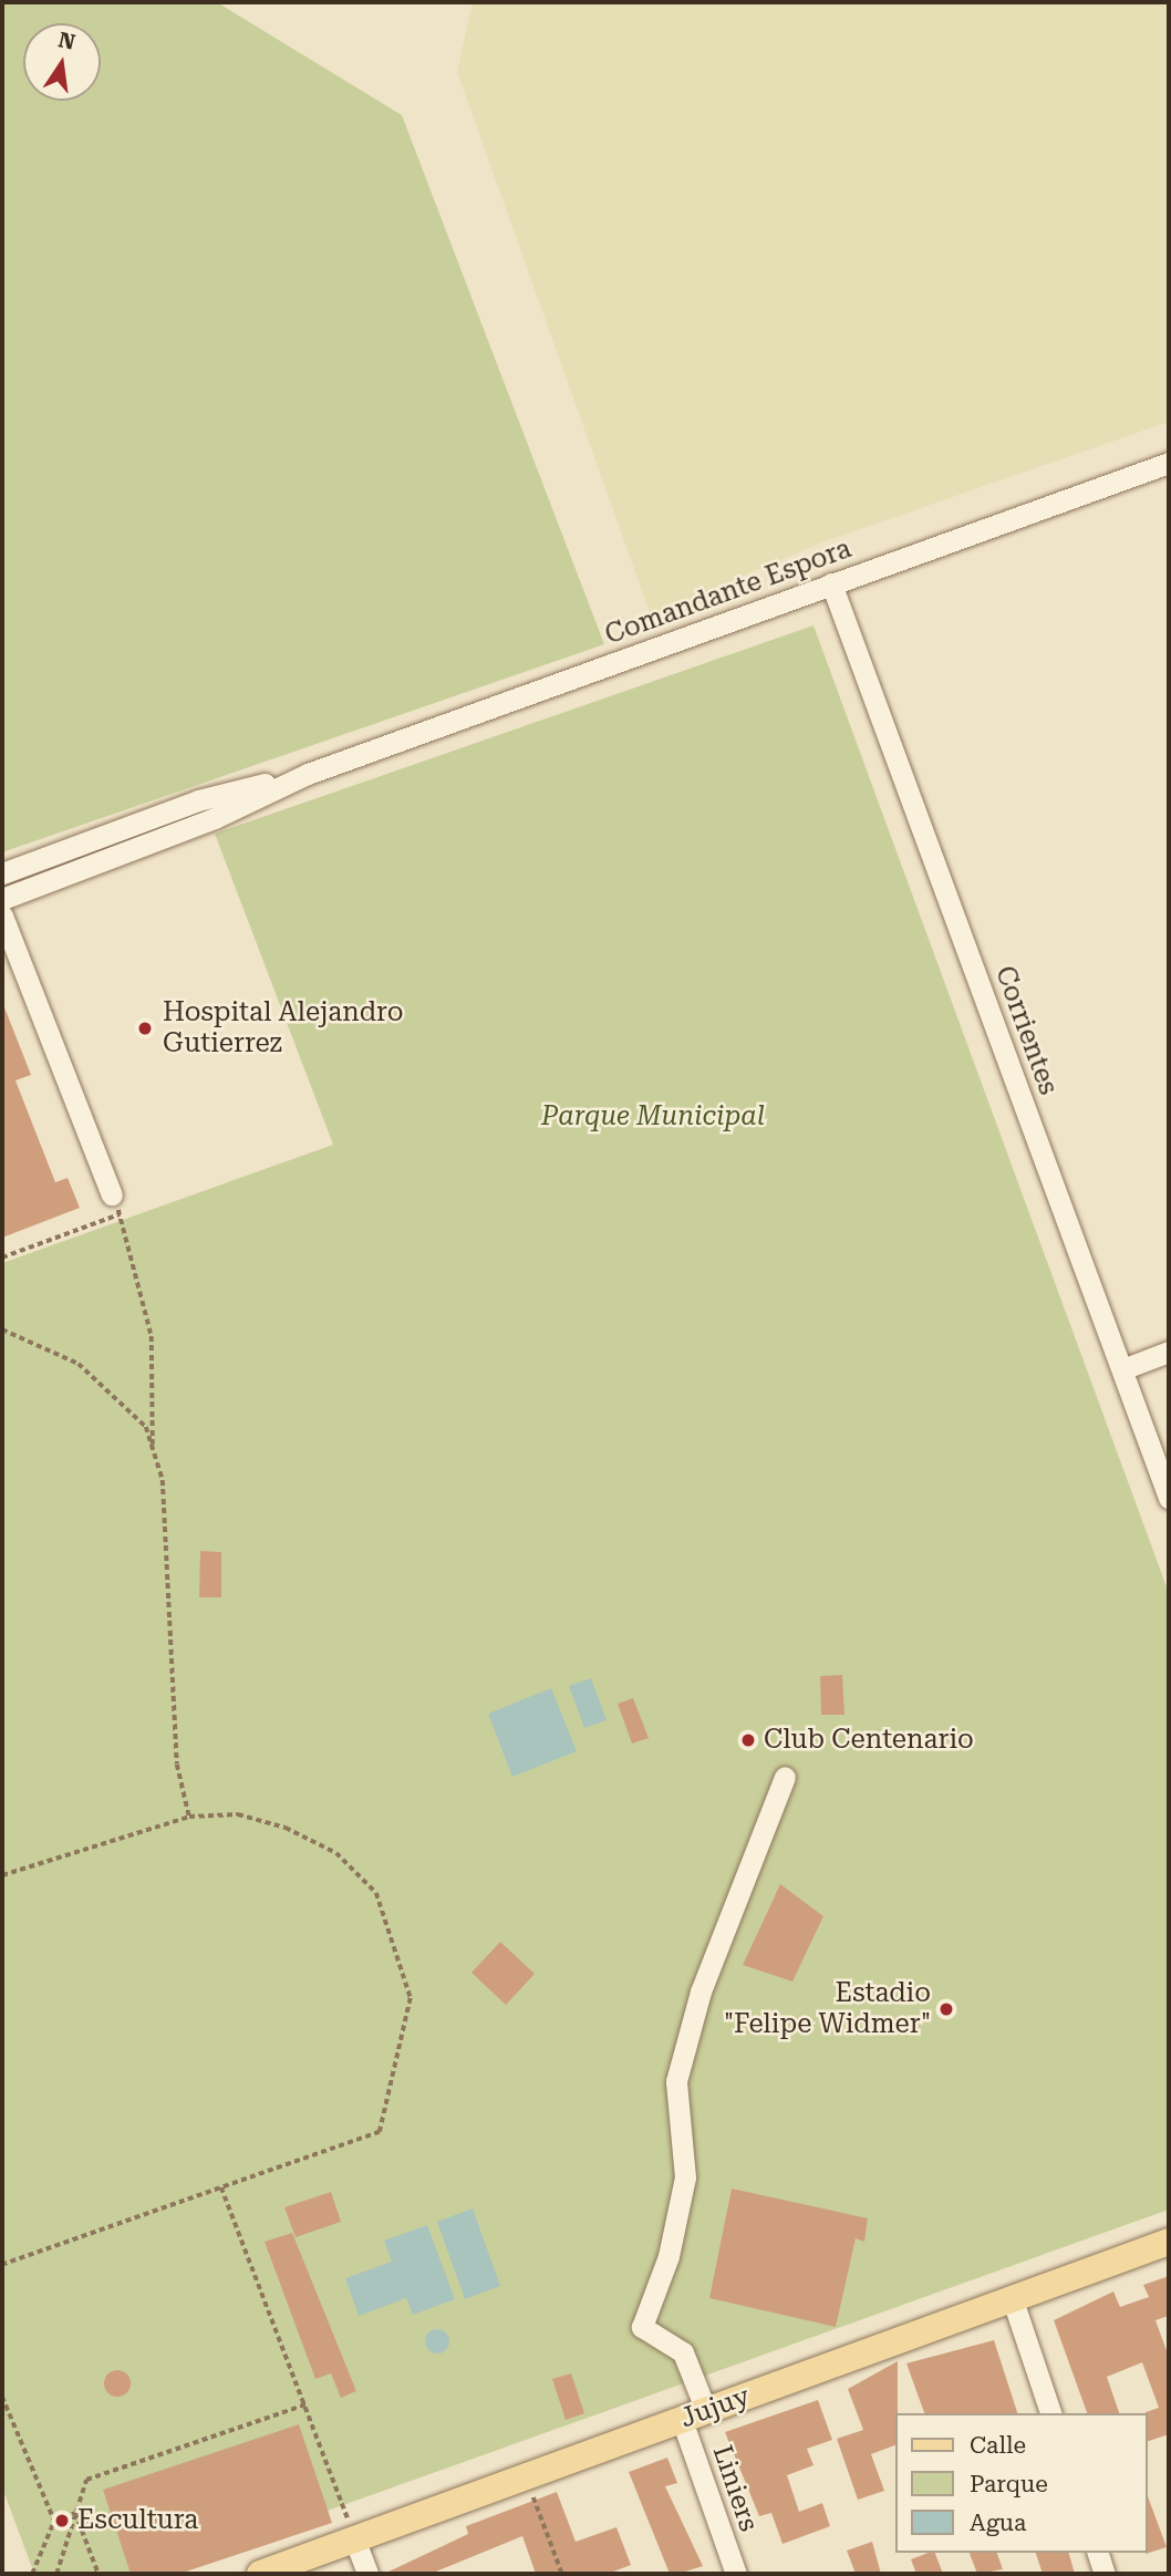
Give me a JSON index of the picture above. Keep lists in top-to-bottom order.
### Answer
{
  "streets": {
    "main road": ["Jujuy"],
    "street": ["Comandante Espora", "Corrientes", "Liniers"]
  },
  "crossings": [
    ["Comandante Espora", "Corrientes"],
    ["Jujuy", "Liniers"]
  ],
  "parks": ["Parque Municipal"],
  "places": [
    "Hospital Alejandro Gutierrez",
    "Club Centenario",
    "Estadio \"Felipe Widmer\"",
    "Escultura"
  ],
  "legend": ["Calle", "Parque", "Agua"],
  "north": "top"
}
